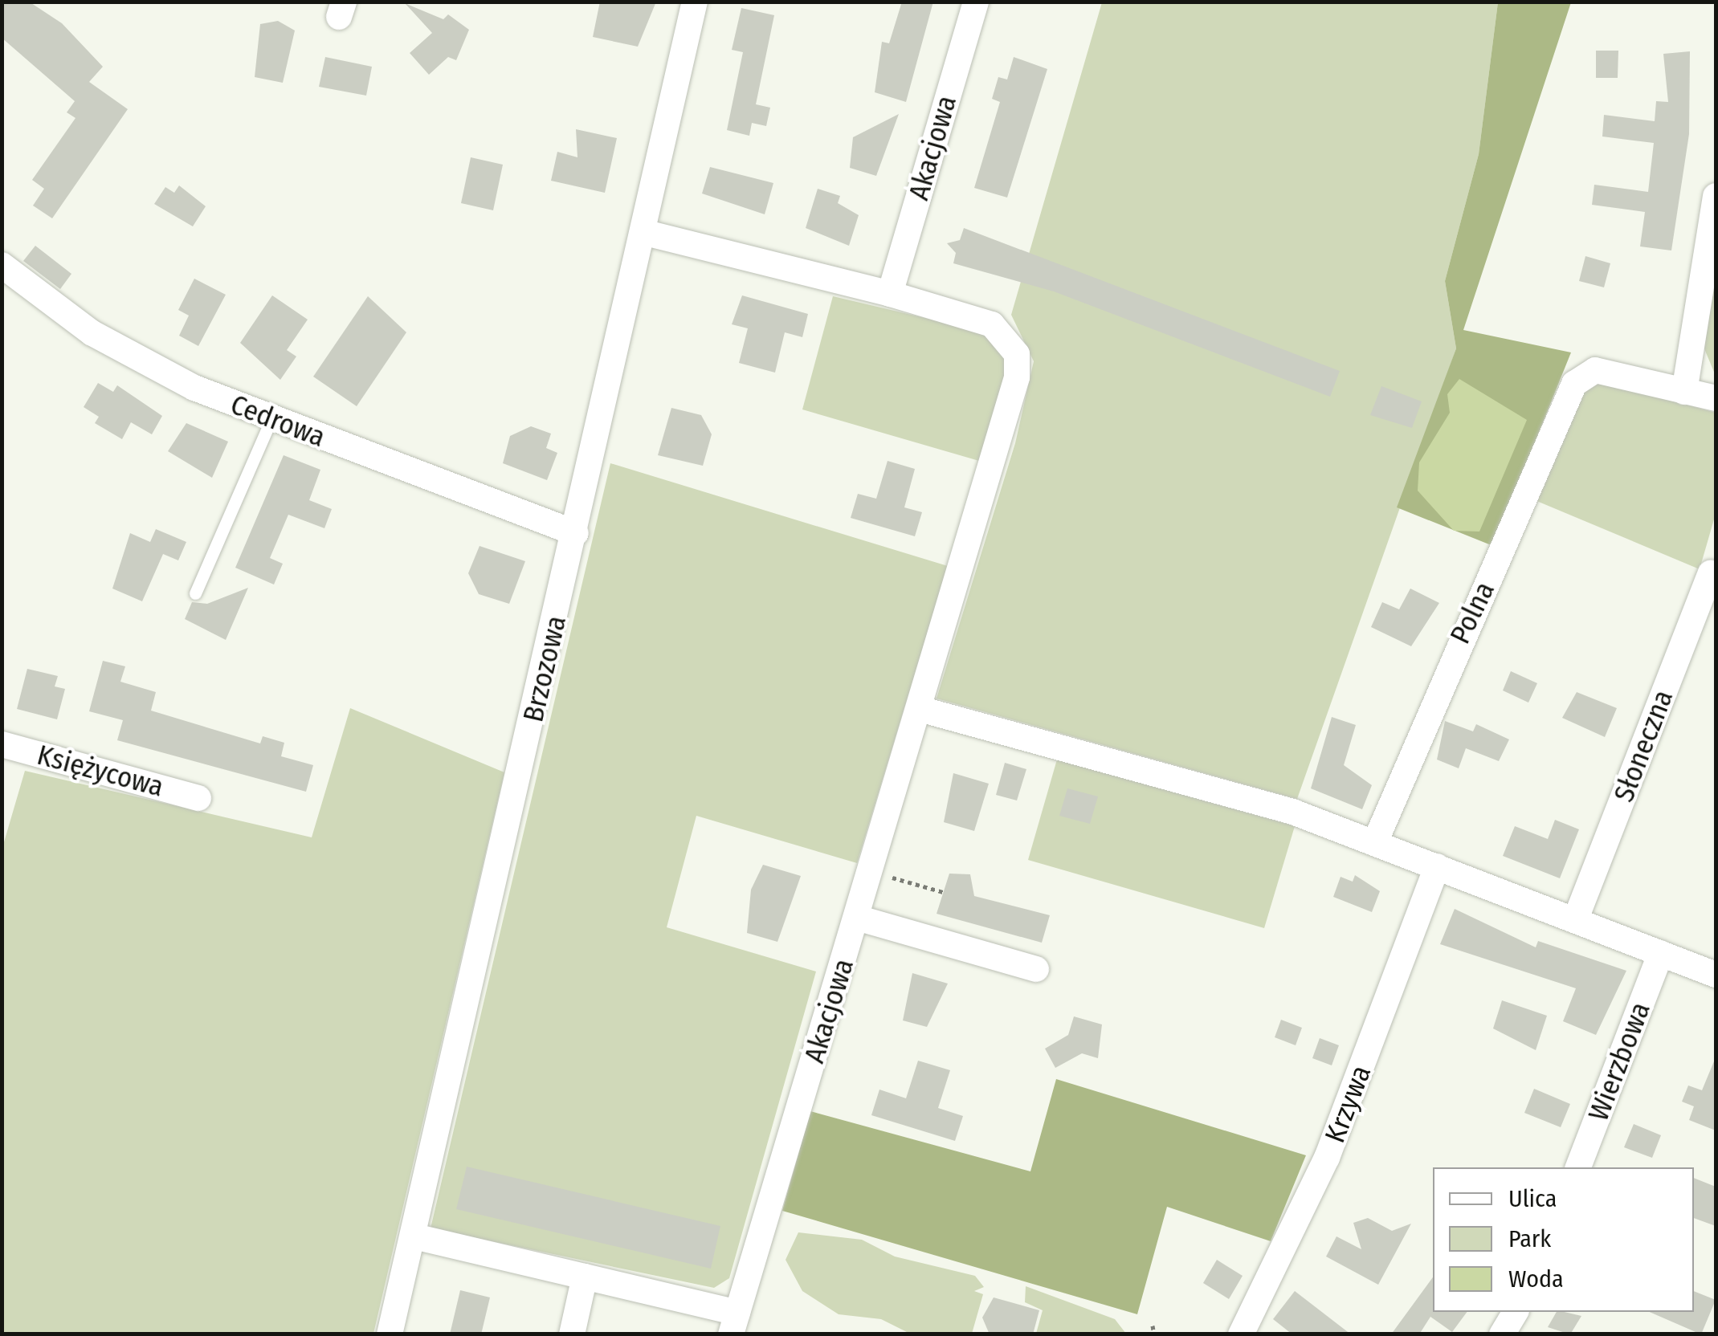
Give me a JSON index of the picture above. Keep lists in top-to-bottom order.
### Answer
{
  "streets": {
    "street": [
      "Akacjowa",
      "Cedrowa",
      "Polna",
      "Brzozowa",
      "Słoneczna",
      "Księżycowa",
      "Wierzbowa",
      "Krzywa"
    ]
  },
  "crossings": [
    ["Akacjowa", "Brzozowa"],
    ["Cedrowa", "Brzozowa"]
  ],
  "legend": ["Ulica", "Park", "Woda"]
}
